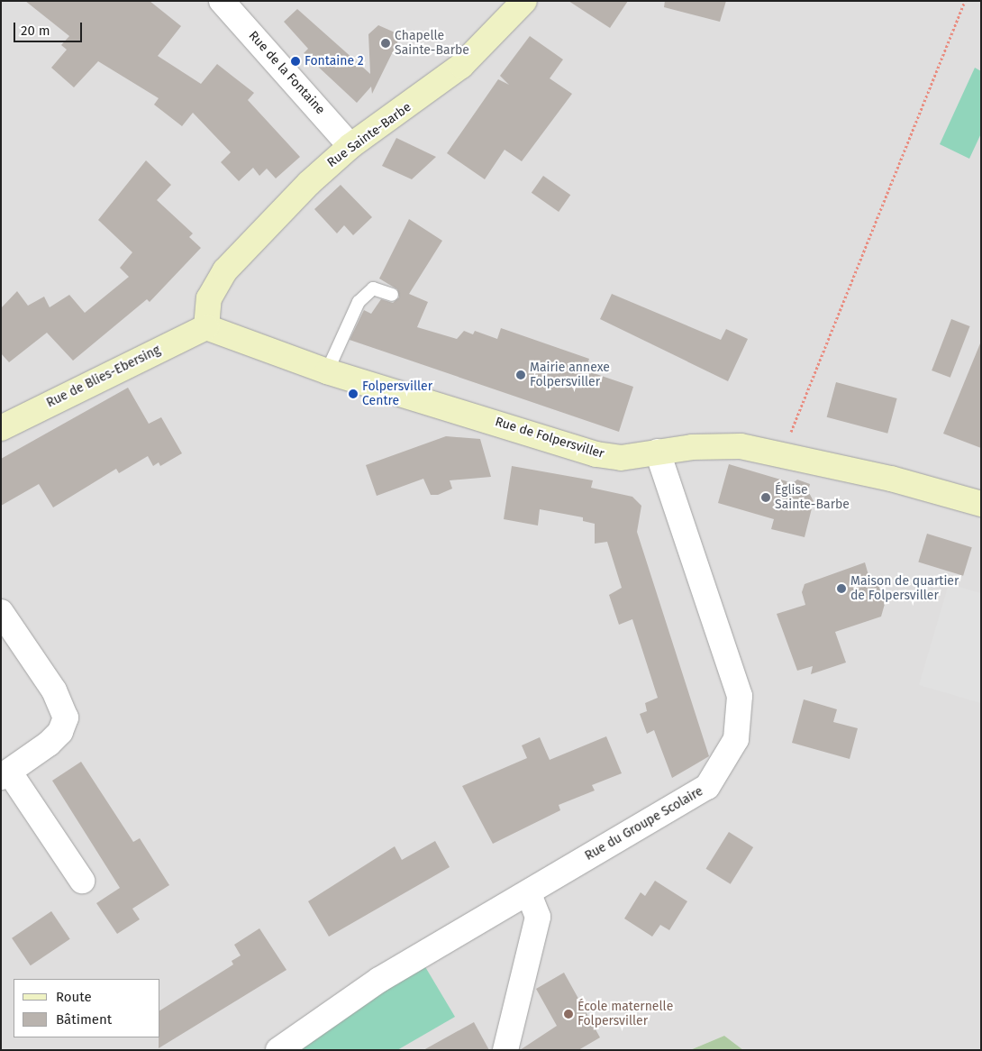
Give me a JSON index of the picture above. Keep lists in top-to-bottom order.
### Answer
{
  "streets": {
    "street": [
      "Rue de la Fontaine",
      "Rue Sainte-Barbe",
      "Rue de Blies-Ebersing",
      "Rue de Folpersviller",
      "Rue du Groupe Scolaire"
    ]
  },
  "crossings": [
    ["Rue de la Fontaine", "Rue Sainte-Barbe"],
    ["Rue Sainte-Barbe", "Rue de Blies-Ebersing"],
    ["Rue Sainte-Barbe", "Rue de Folpersviller"],
    ["Rue de Blies-Ebersing", "Rue de Folpersviller"],
    ["Rue de Folpersviller", "Rue du Groupe Scolaire"]
  ],
  "places": [
    "Chapelle Sainte-Barbe",
    "Fontaine 2",
    "Mairie annexe Folpersviller",
    "Folpersviller Centre",
    "Église Sainte-Barbe",
    "Maison de quartier de Folpersviller",
    "École maternelle Folpersviller"
  ],
  "legend": ["Route", "Bâtiment"],
  "scale_bar": "20 m"
}
